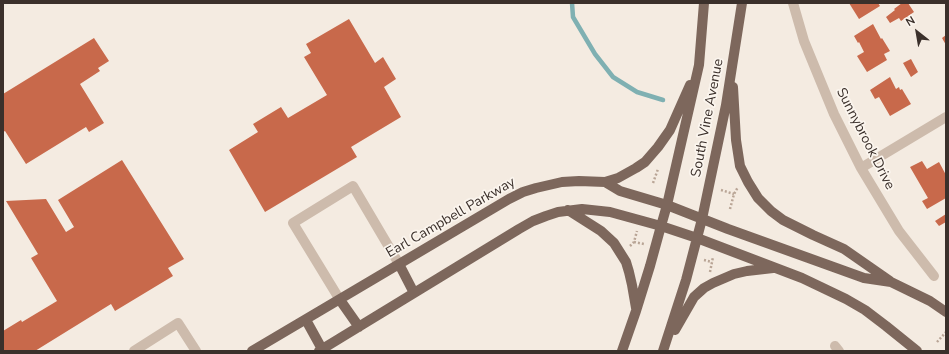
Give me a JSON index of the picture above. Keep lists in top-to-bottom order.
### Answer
{
  "streets": {
    "main road": ["South Vine Avenue", "Earl Campbell Parkway"],
    "street": ["Sunnybrook Drive"]
  },
  "crossings": [
    ["South Vine Avenue", "Earl Campbell Parkway"]
  ],
  "north": "top left"
}
